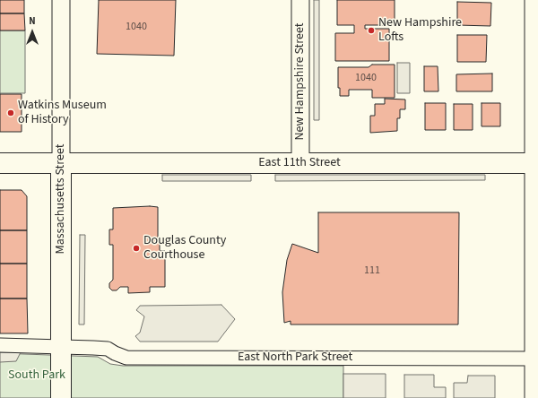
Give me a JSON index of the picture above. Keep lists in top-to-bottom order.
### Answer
{
  "streets": {
    "main road": ["East 11th Street", "Massachusetts Street"],
    "street": ["New Hampshire Street", "East North Park Street"]
  },
  "crossings": [
    ["New Hampshire Street", "East 11th Street"],
    ["East 11th Street", "Massachusetts Street"],
    ["Massachusetts Street", "East North Park Street"]
  ],
  "parks": ["South Park"],
  "places": ["New Hampshire Lofts", "Watkins Museum of History", "Douglas County Courthouse"],
  "house_numbers": ["1040", "1040", "111"],
  "north": "top"
}
